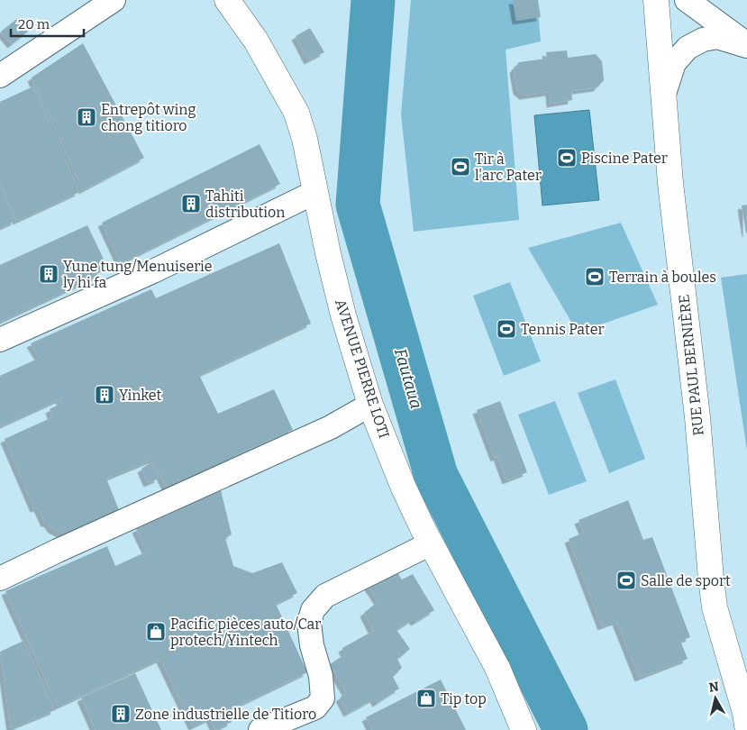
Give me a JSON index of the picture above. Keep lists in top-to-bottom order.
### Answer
{
  "streets": {
    "main road": ["RUE PAUL BERNIÈRE", "AVENUE PIERRE LOTI"]
  },
  "water": ["Fautaua"],
  "places": {
    "building": [
      "Entrepôt wing chong titioro",
      "Tahiti distribution",
      "Yune tung/Menuiserie ly hi fa",
      "Yinket",
      "Zone industrielle de Titioro"
    ],
    "sports": [
      "Piscine Pater",
      "Tir à l'arc Pater",
      "Terrain à boules",
      "Tennis Pater",
      "Salle de sport"
    ],
    "shop": ["Pacific pièces auto/Car protech/Yintech", "Tip top"]
  },
  "scale_bar": "20 m",
  "north": "top"
}
